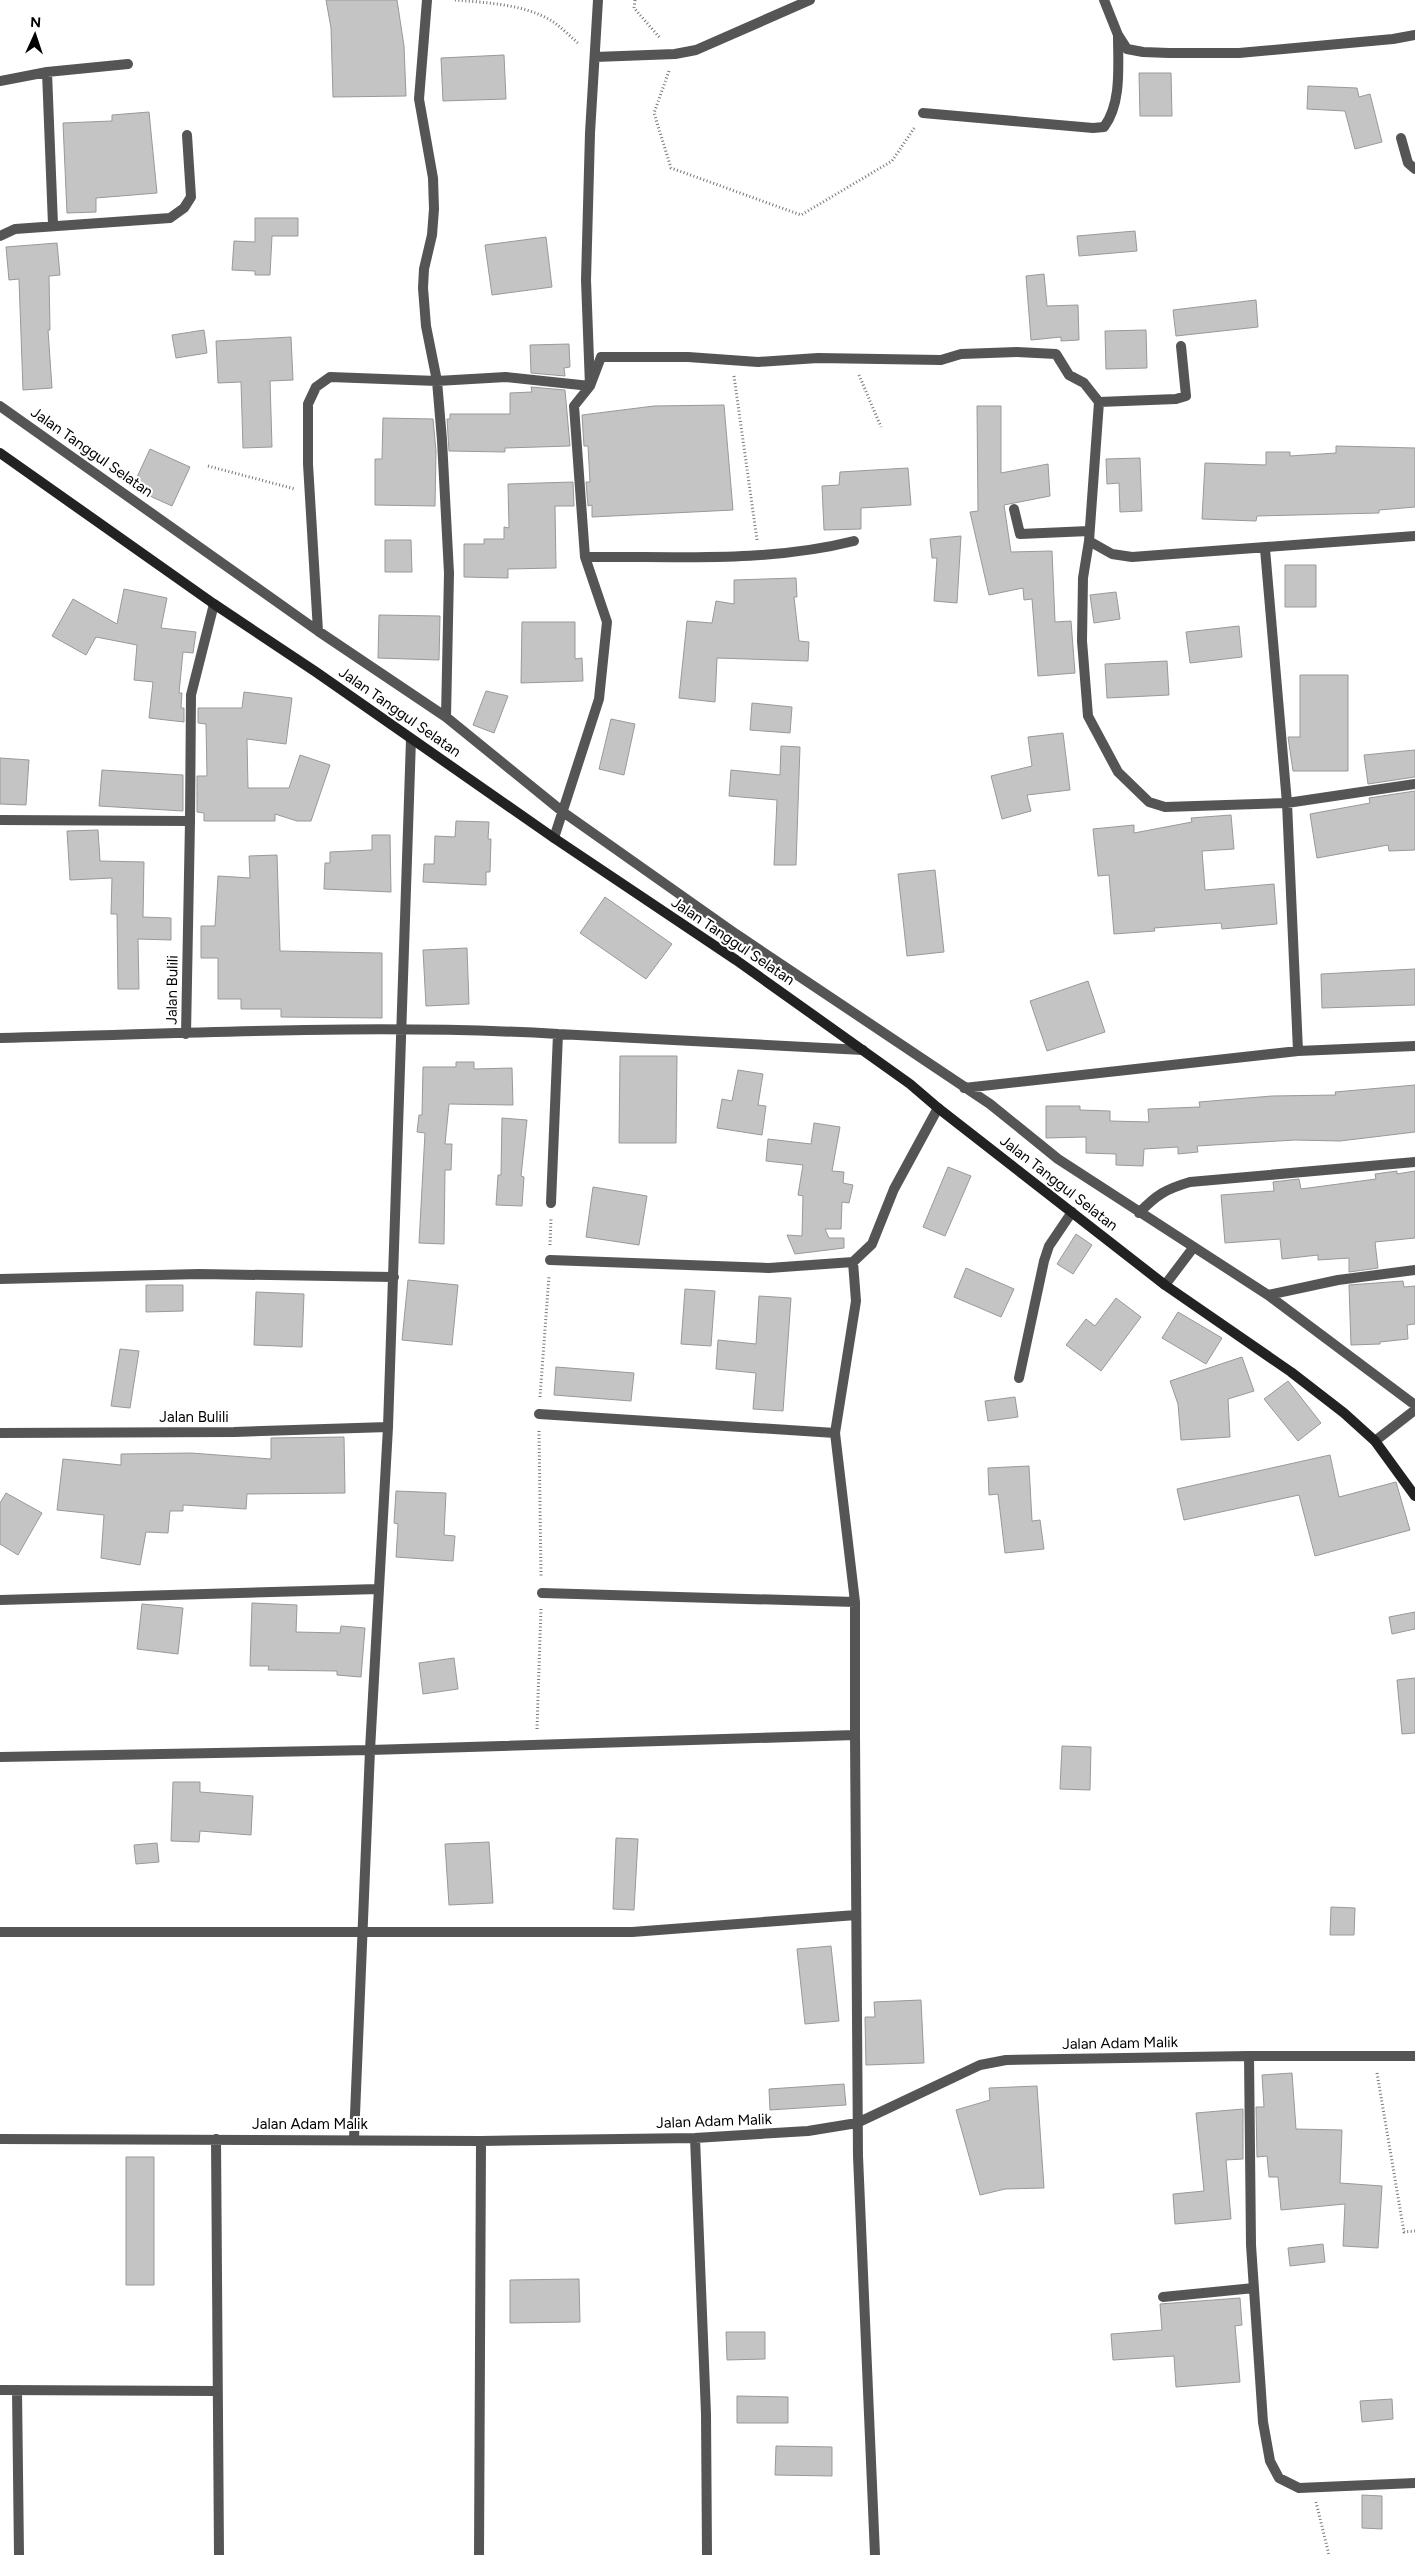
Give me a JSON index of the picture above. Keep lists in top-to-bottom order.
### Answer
{
  "streets": {
    "street": ["Jalan Tanggul Selatan", "Jalan Bulili", "Jalan Adam Malik"]
  },
  "crossings": [
    ["Jalan Tanggul Selatan", "Jalan Bulili"]
  ],
  "north": "top"
}
